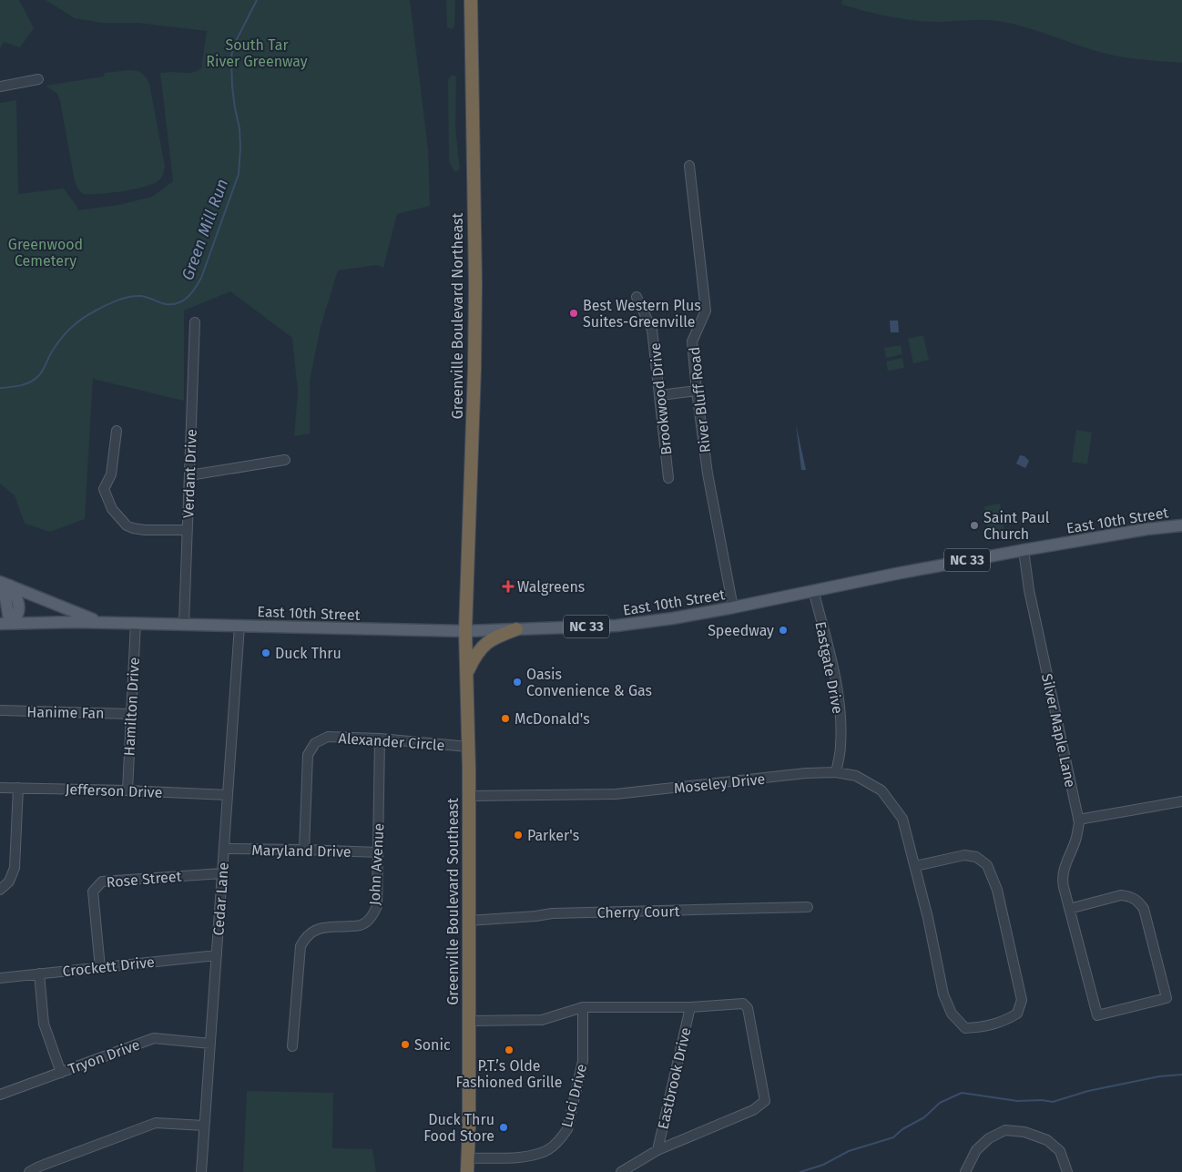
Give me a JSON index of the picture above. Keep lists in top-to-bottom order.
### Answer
{
  "streets": {
    "highway": ["Greenville Boulevard Northeast", "Greenville Boulevard Southeast"],
    "main road": ["East 10th Street", "NC 33"],
    "street": [
      "Brookwood Drive",
      "River Bluff Road",
      "Verdant Drive",
      "Eastgate Drive",
      "Hamilton Drive",
      "Hanime Fan",
      "Silver Maple Lane",
      "Alexander Circle",
      "Moseley Drive",
      "Jefferson Drive",
      "Maryland Drive",
      "John Avenue",
      "Rose Street",
      "Cedar Lane",
      "Cherry Court",
      "Crockett Drive",
      "Tryon Drive",
      "Eastbrook Drive",
      "Luci Drive"
    ]
  },
  "crossings": [
    ["Greenville Boulevard Northeast", "East 10th Street"],
    ["Greenville Boulevard Northeast", "Greenville Boulevard Southeast"],
    ["River Bluff Road", "East 10th Street"],
    ["Verdant Drive", "East 10th Street"],
    ["East 10th Street", "Eastgate Drive"],
    ["East 10th Street", "Hamilton Drive"],
    ["East 10th Street", "Silver Maple Lane"],
    ["East 10th Street", "Cedar Lane"],
    ["East 10th Street", "Greenville Boulevard Southeast"],
    ["Eastgate Drive", "Moseley Drive"],
    ["Hamilton Drive", "Hanime Fan"],
    ["Hamilton Drive", "Jefferson Drive"],
    ["Alexander Circle", "Maryland Drive"],
    ["Alexander Circle", "John Avenue"],
    ["Alexander Circle", "Greenville Boulevard Southeast"],
    ["Moseley Drive", "Greenville Boulevard Southeast"],
    ["Jefferson Drive", "Cedar Lane"],
    ["Maryland Drive", "John Avenue"],
    ["Maryland Drive", "Cedar Lane"],
    ["Rose Street", "Cedar Lane"],
    ["Rose Street", "Crockett Drive"],
    ["Cedar Lane", "Crockett Drive"],
    ["Cedar Lane", "Tryon Drive"],
    ["Greenville Boulevard Southeast", "Cherry Court"],
    ["Greenville Boulevard Southeast", "Eastbrook Drive"],
    ["Greenville Boulevard Southeast", "Luci Drive"],
    ["Eastbrook Drive", "Luci Drive"]
  ],
  "water": ["Green Mill Run"],
  "parks": ["South Tar River Greenway", "Greenwood Cemetery"],
  "places": {
    "other": [
      "Best Western Plus Suites-Greenville",
      "Saint Paul Church",
      "Speedway",
      "Duck Thru",
      "Oasis Convenience & Gas",
      "McDonald's",
      "Parker's",
      "Sonic",
      "P.T.’s Olde Fashioned Grille",
      "Duck Thru Food Store"
    ],
    "health": ["Walgreens"]
  }
}
